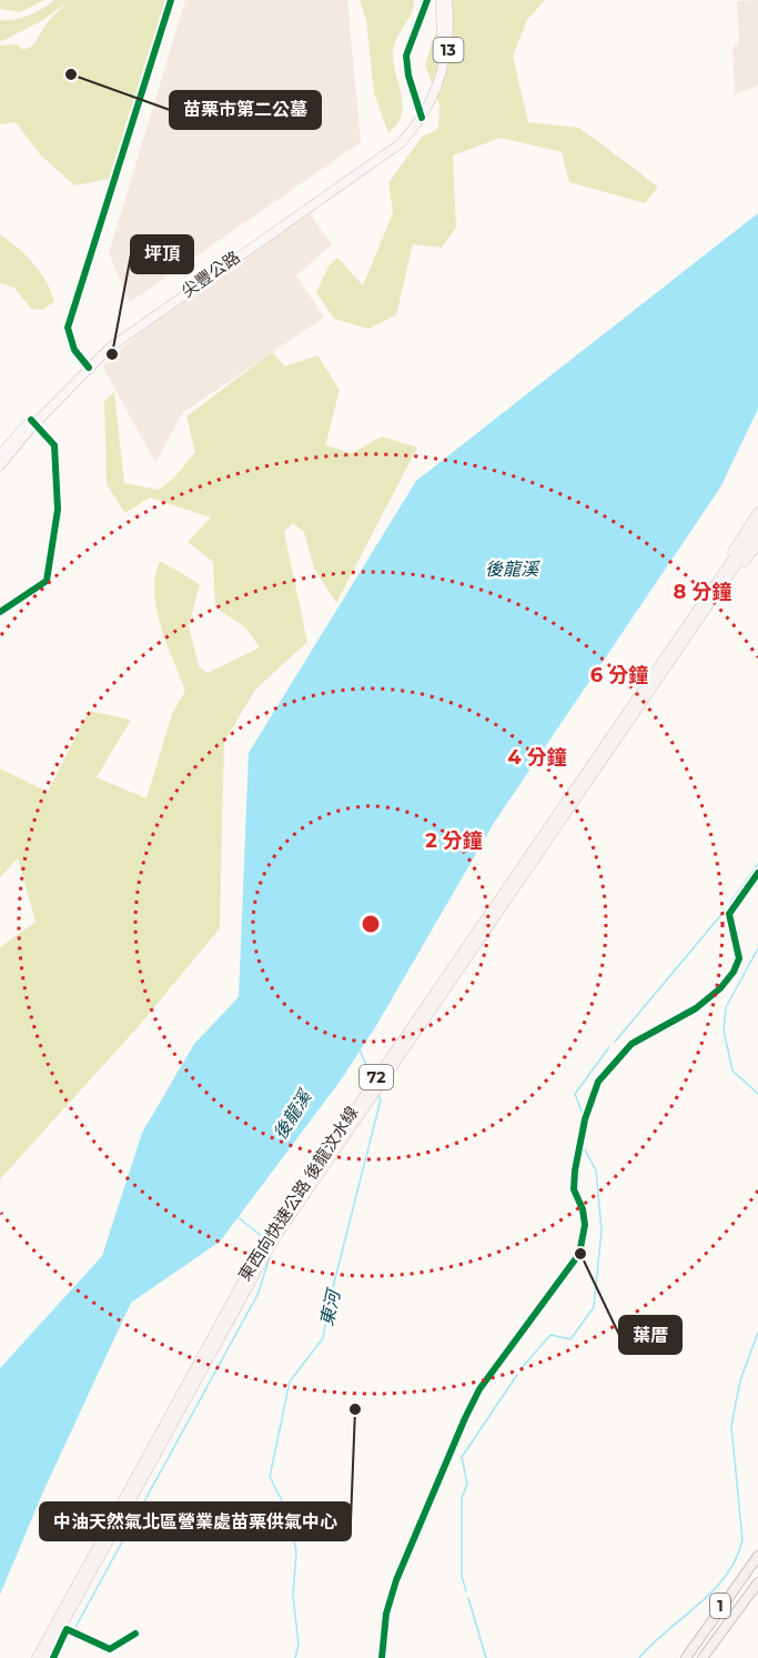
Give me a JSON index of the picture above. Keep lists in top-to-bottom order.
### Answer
{
  "streets": {
    "highway": ["72", "東西向快速公路 後龍汶水線", "1"],
    "main road": ["13", "尖豐公路"]
  },
  "crossings": [
    ["13", "尖豐公路"]
  ],
  "water": ["後龍溪", "東河"],
  "places": [
    "苗栗市第二公墓",
    "坪頂",
    "葉厝",
    "中油天然氣北區營業處苗栗供氣中心"
  ],
  "rings": [
    "8 分鐘",
    "6 分鐘",
    "4 分鐘",
    "2 分鐘"
  ]
}
